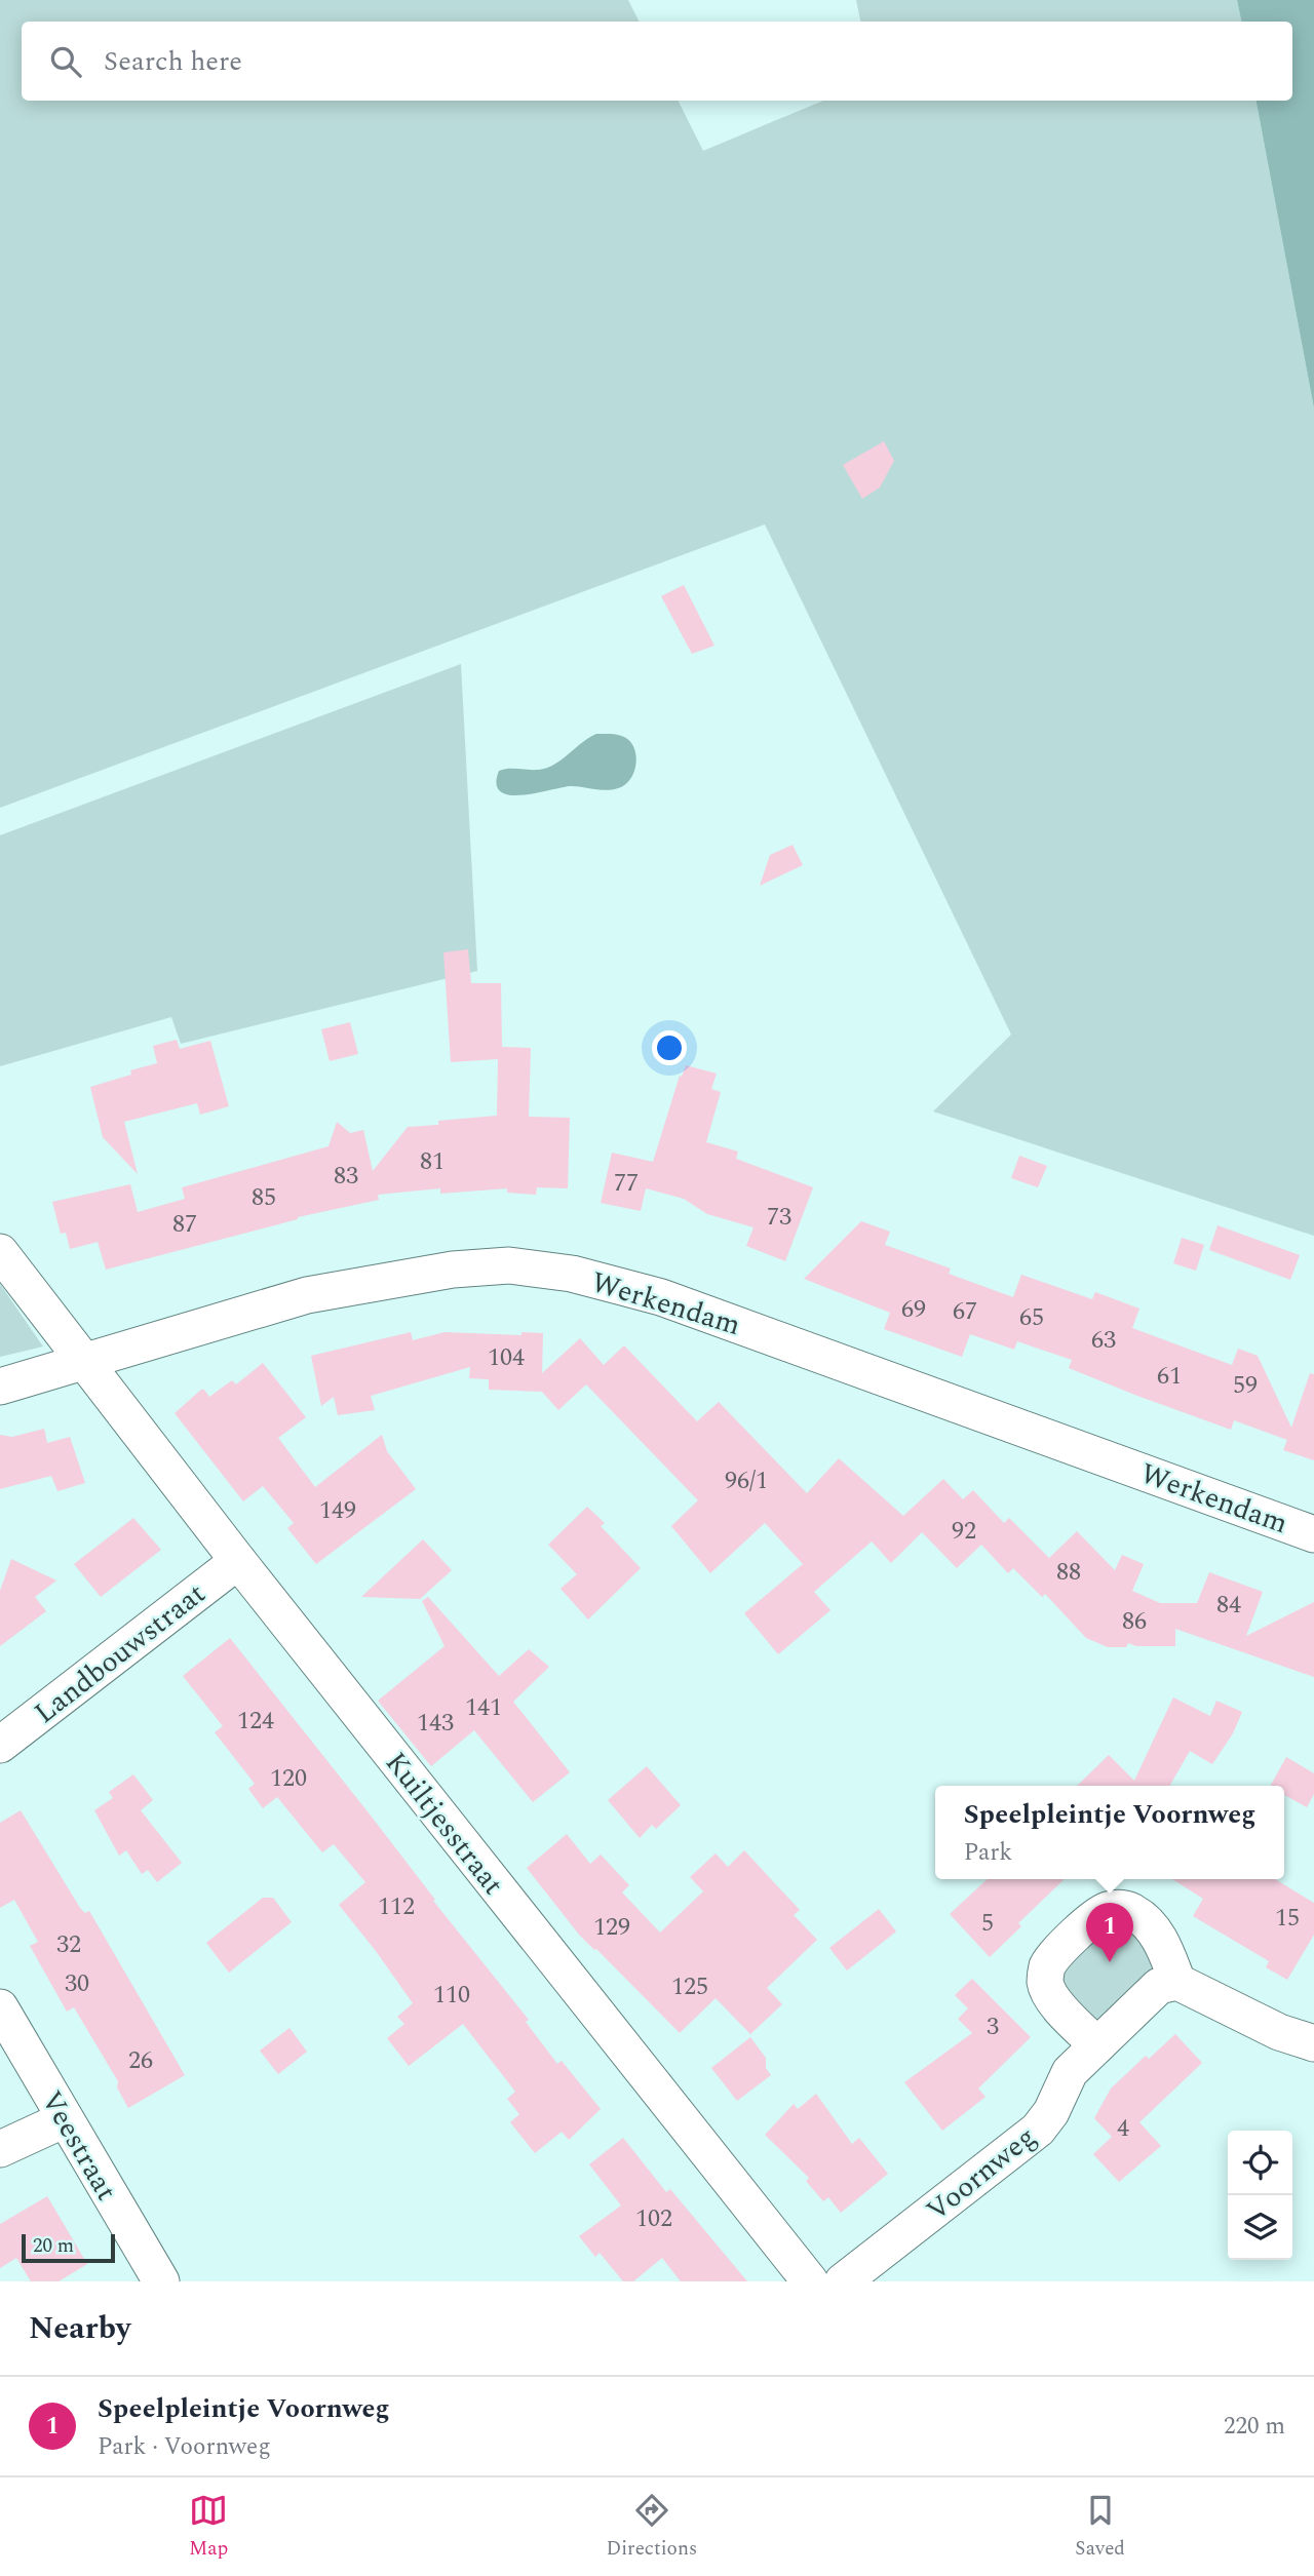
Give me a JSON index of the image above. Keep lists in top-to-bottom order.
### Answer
{
  "streets": {
    "street": [
      "Werkendam",
      "Landbouwstraat",
      "Kuiltjesstraat",
      "Veestraat",
      "Voornweg"
    ]
  },
  "crossings": [
    ["Werkendam", "Kuiltjesstraat"],
    ["Landbouwstraat", "Kuiltjesstraat"]
  ],
  "house_numbers": [
    "81",
    "83",
    "77",
    "85",
    "73",
    "87",
    "69",
    "67",
    "65",
    "63",
    "104",
    "61",
    "59",
    "96/1",
    "149",
    "92",
    "88",
    "84",
    "86",
    "141",
    "124",
    "143",
    "120",
    "112",
    "15",
    "5",
    "129",
    "32",
    "30",
    "125",
    "110",
    "3",
    "26",
    "4",
    "102"
  ],
  "scale_bar": "20 m",
  "page": {
    "search": "Search here",
    "popup": ["Speelpleintje Voornweg", "Park"],
    "pins": "1",
    "scale": "20 m",
    "heading": "Nearby",
    "list": [
      {
        "mark": "1",
        "name": "Speelpleintje Voornweg",
        "note": "Park · Voornweg",
        "value": "220 m"
      }
    ],
    "nav": ["Map", "Directions", "Saved"]
  }
}
